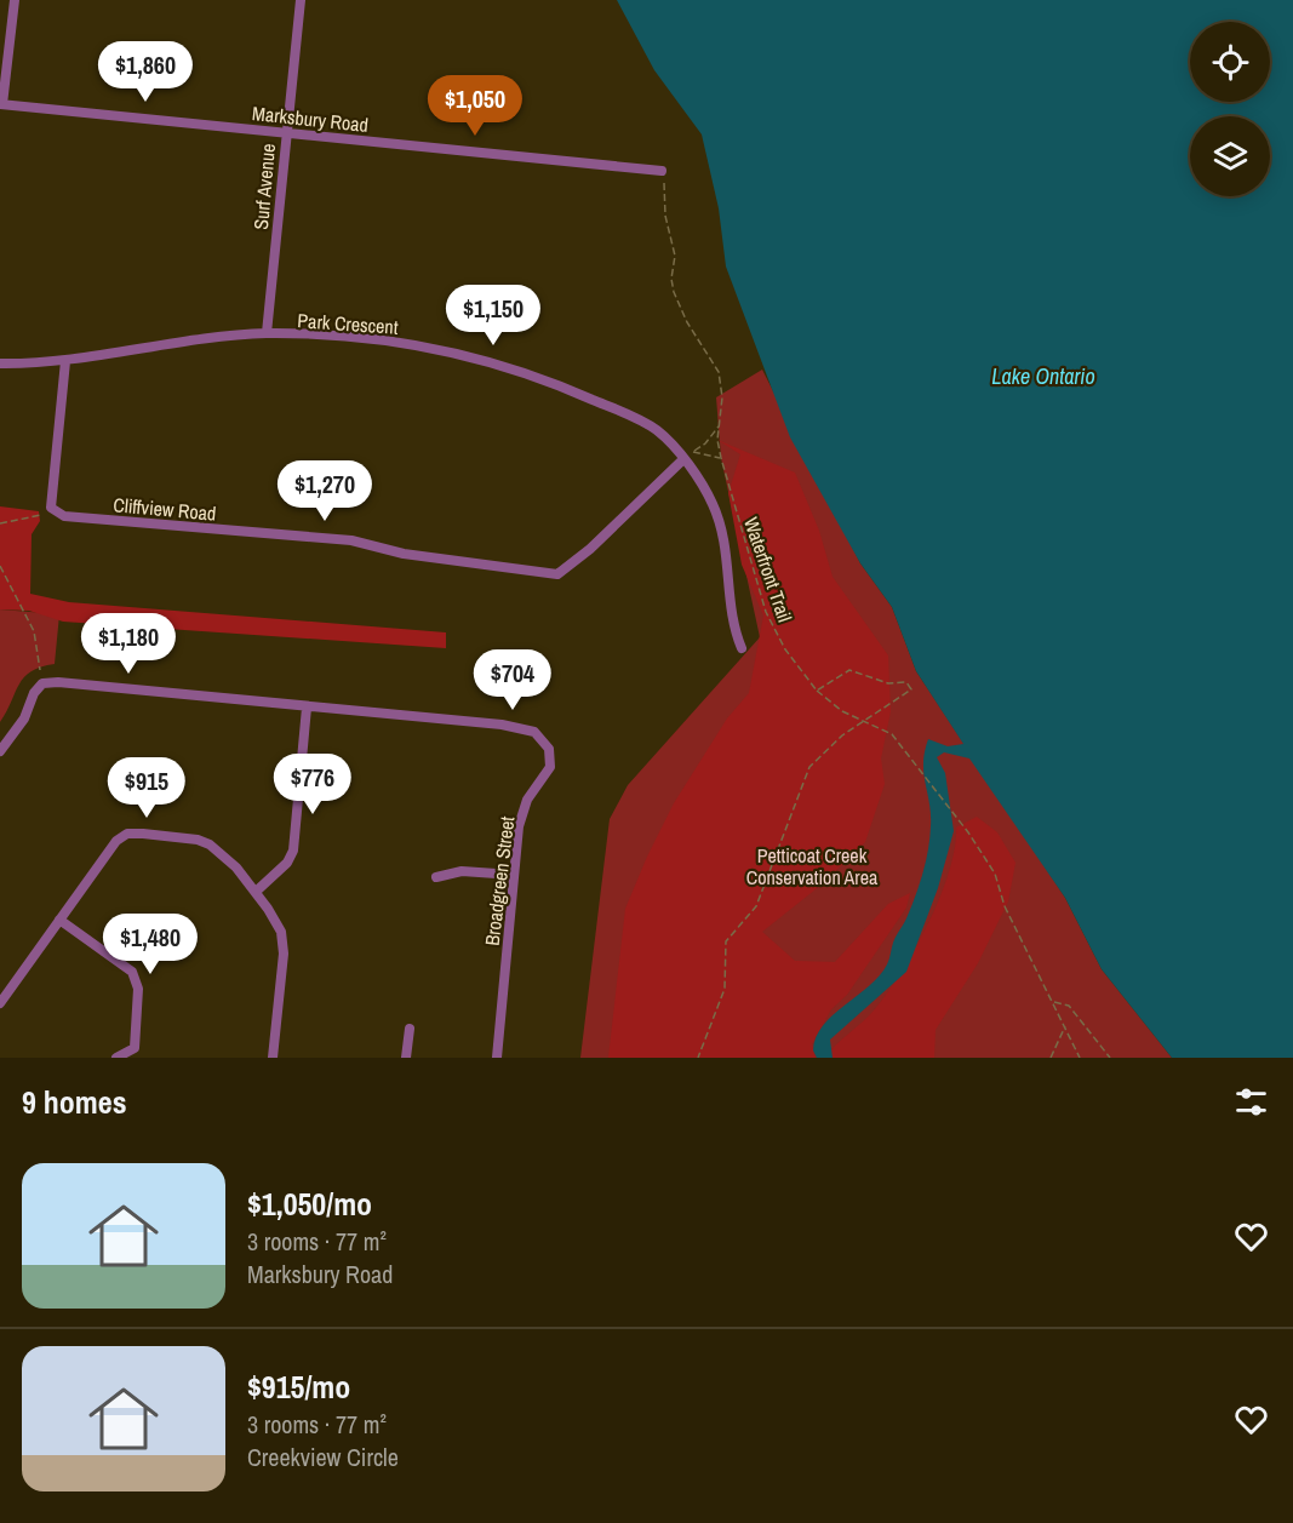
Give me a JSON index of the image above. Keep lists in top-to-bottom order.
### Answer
{
  "streets": {
    "street": [
      "Marksbury Road",
      "Surf Avenue",
      "Park Crescent",
      "Cliffview Road",
      "Broadgreen Street"
    ],
    "path": ["Waterfront Trail"]
  },
  "crossings": [
    ["Marksbury Road", "Surf Avenue"],
    ["Marksbury Road", "Waterfront Trail"],
    ["Surf Avenue", "Park Crescent"],
    ["Park Crescent", "Cliffview Road"]
  ],
  "water": ["Lake Ontario"],
  "parks": ["Petticoat Creek Conservation Area"],
  "page": {
    "price": [
      "$1,860",
      "$1,050",
      "$1,150",
      "$1,270",
      "$1,180",
      "$704",
      "$776",
      "$915",
      "$1,480"
    ],
    "heading": "9 homes",
    "list": [
      {
        "name": "$1,050/mo",
        "note": "3 rooms · 77 m² · Marksbury Road"
      },
      {
        "name": "$915/mo",
        "note": "3 rooms · 77 m² · Creekview Circle"
      }
    ]
  }
}
